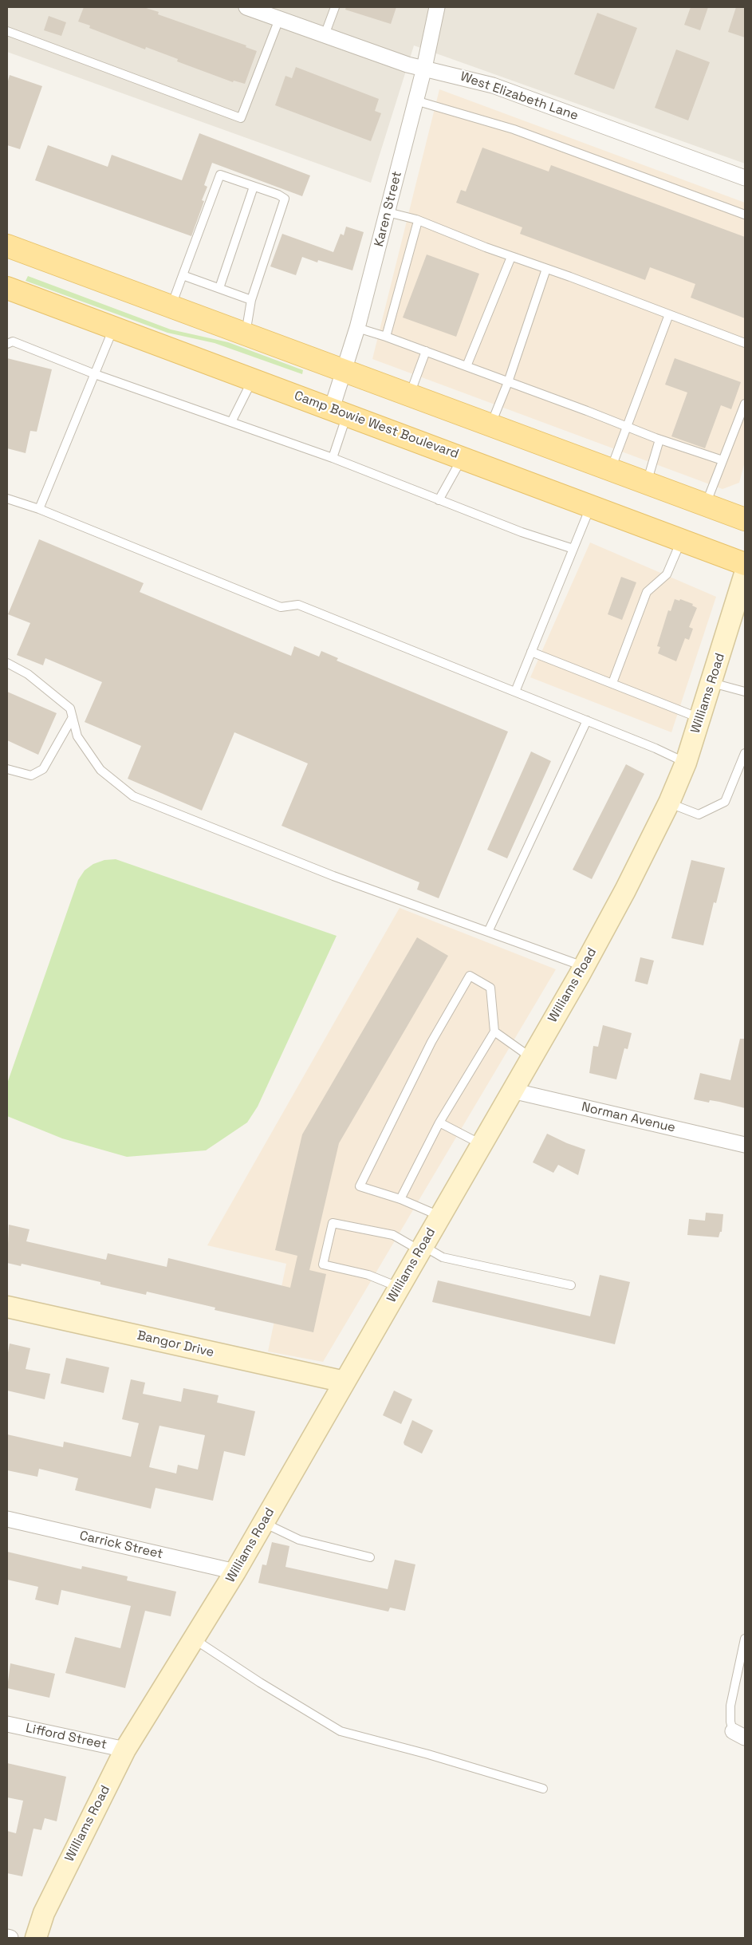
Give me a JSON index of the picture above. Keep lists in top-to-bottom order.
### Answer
{
  "streets": {
    "main road": ["Camp Bowie West Boulevard"],
    "street": [
      "West Elizabeth Lane",
      "Karen Street",
      "Williams Road",
      "Norman Avenue",
      "Bangor Drive",
      "Carrick Street",
      "Lifford Street"
    ]
  },
  "crossings": [
    ["West Elizabeth Lane", "Karen Street"],
    ["Karen Street", "Camp Bowie West Boulevard"],
    ["Williams Road", "Norman Avenue"],
    ["Williams Road", "Bangor Drive"],
    ["Williams Road", "Carrick Street"],
    ["Williams Road", "Lifford Street"]
  ]
}
